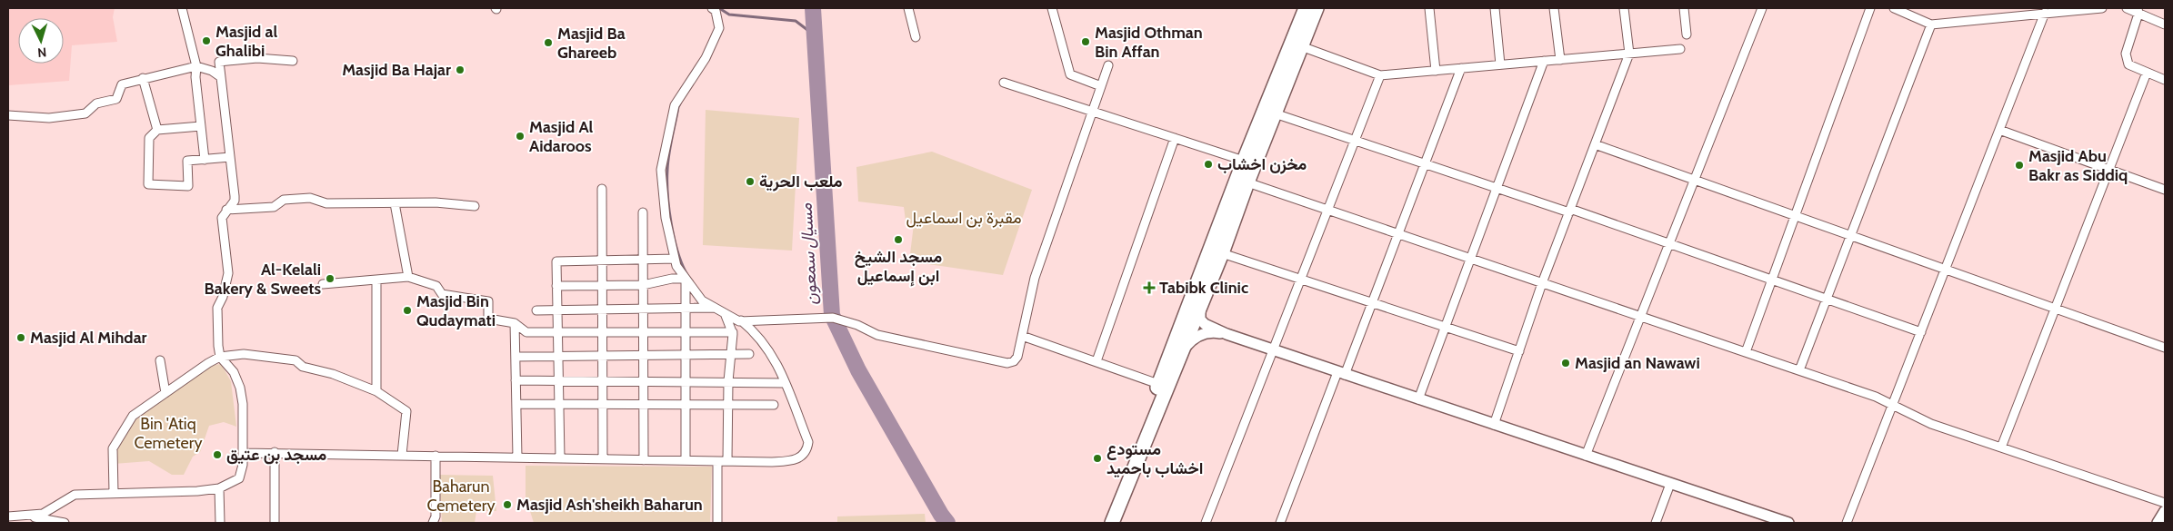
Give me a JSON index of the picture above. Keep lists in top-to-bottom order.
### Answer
{
  "water": ["مسيال سمعون"],
  "parks": ["مقبرة بن اسماعيل", "Bin 'Atiq Cemetery", "Baharun Cemetery"],
  "places": {
    "other": [
      "Masjid al Ghalibi",
      "Masjid Othman Bin Affan",
      "Masjid Ba Ghareeb",
      "Masjid Ba Hajar",
      "Masjid Al Aidaroos",
      "مخزن اخشاب",
      "Masjid Abu Bakr as Siddiq",
      "ملعب الحرية",
      "مسجد الشيخ ابن إسماعيل",
      "Al-Kelali Bakery & Sweets",
      "Masjid Bin Qudaymati",
      "Masjid Al Mihdar",
      "Masjid an Nawawi",
      "مسجد بن عتيق",
      "مستودع اخشاب باحميد",
      "Masjid Ash'sheikh Baharun"
    ],
    "health": ["Tabibk Clinic"]
  },
  "north": "bottom"
}
